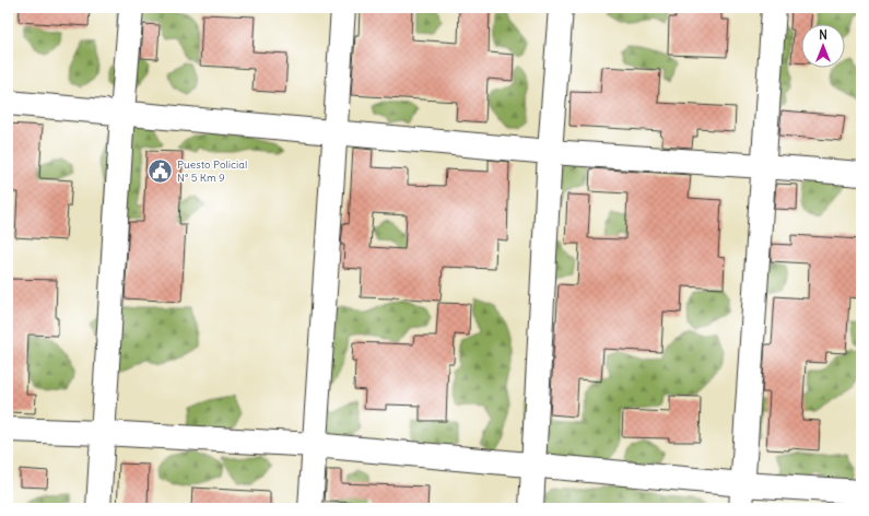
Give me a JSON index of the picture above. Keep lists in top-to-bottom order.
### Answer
{
  "places": {
    "public building": ["Puesto Policial N° 5 Km 9"]
  },
  "north": "top"
}
